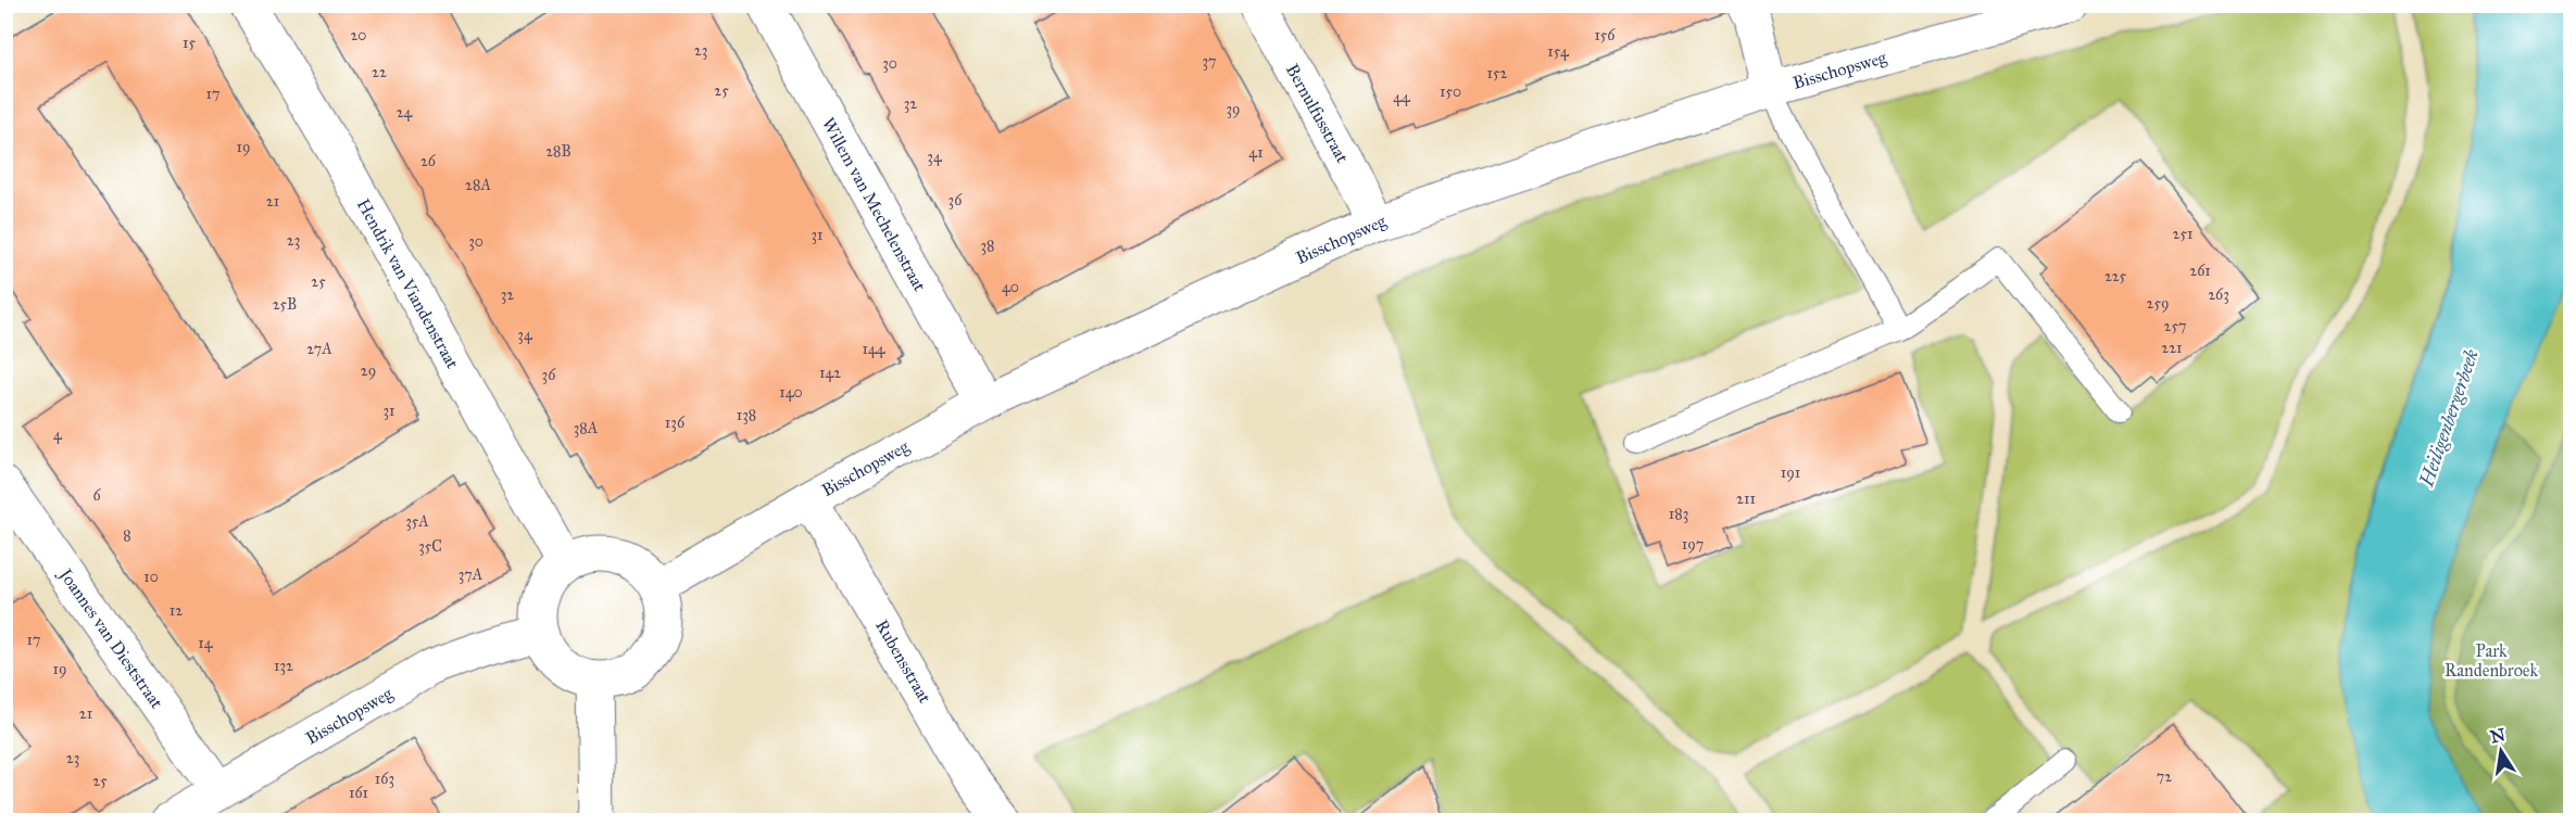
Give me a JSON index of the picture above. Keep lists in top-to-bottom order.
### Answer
{
  "streets": {
    "street": [
      "Bisschopsweg",
      "Bernulfusstraat",
      "Willem van Mechelenstraat",
      "Hendrik van Viandenstraat",
      "Joannes van Dieststraat",
      "Rubensstraat"
    ]
  },
  "crossings": [
    ["Bisschopsweg", "Bernulfusstraat"],
    ["Bisschopsweg", "Willem van Mechelenstraat"],
    ["Bisschopsweg", "Hendrik van Viandenstraat"],
    ["Bisschopsweg", "Joannes van Dieststraat"],
    ["Bisschopsweg", "Rubensstraat"]
  ],
  "water": ["Heiligenbergerbeek"],
  "parks": ["Park Randenbroek"],
  "house_numbers": [
    "20",
    "156",
    "15",
    "23",
    "154",
    "37",
    "30",
    "22",
    "152",
    "25",
    "150",
    "17",
    "44",
    "32",
    "39",
    "24",
    "19",
    "28B",
    "41",
    "34",
    "26",
    "28A",
    "36",
    "21",
    "251",
    "31",
    "23",
    "30",
    "38",
    "261",
    "225",
    "25",
    "40",
    "32",
    "263",
    "259",
    "25B",
    "257",
    "34",
    "221",
    "27A",
    "144",
    "29",
    "142",
    "36",
    "140",
    "31",
    "138",
    "136",
    "38A",
    "4",
    "191",
    "6",
    "211",
    "183",
    "35A",
    "8",
    "197",
    "35C",
    "37A",
    "10",
    "12",
    "17",
    "14",
    "132",
    "19",
    "21",
    "23",
    "72",
    "163",
    "25",
    "161"
  ],
  "north": "top"
}
